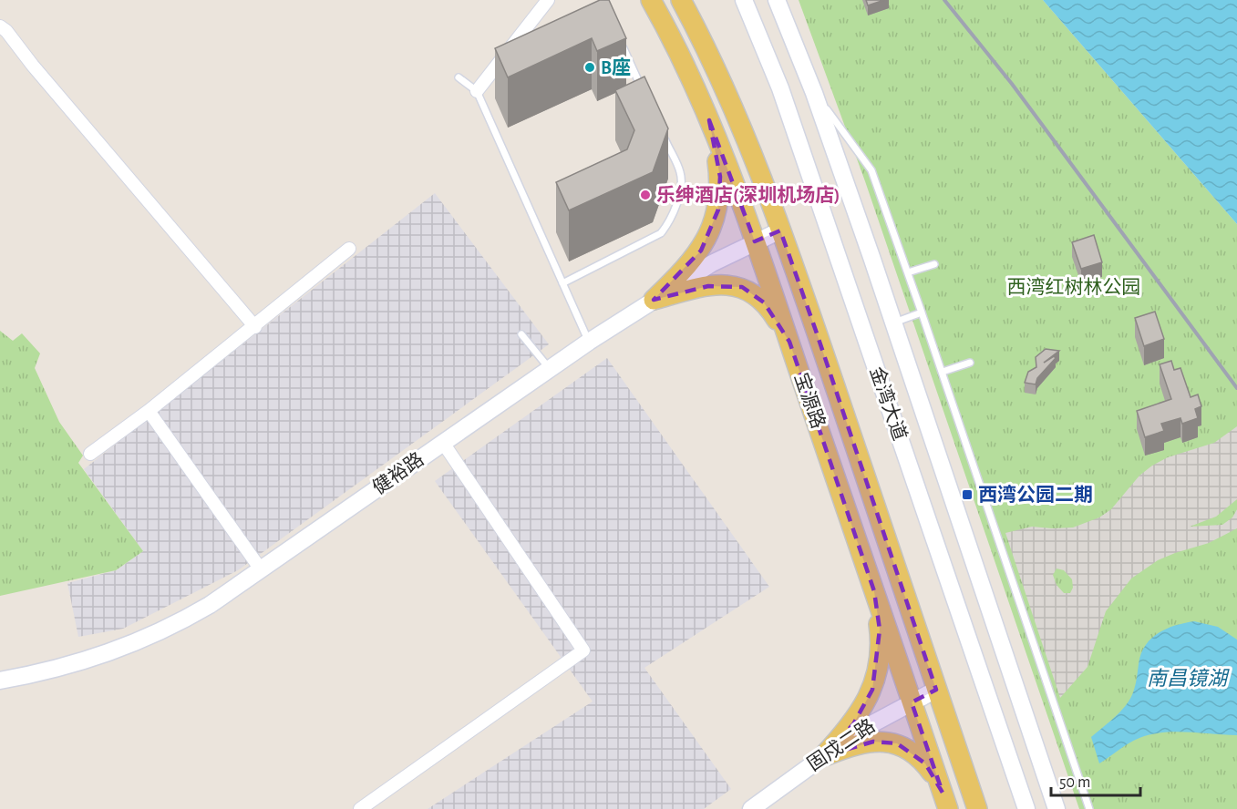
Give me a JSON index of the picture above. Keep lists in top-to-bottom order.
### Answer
{
  "streets": {
    "main road": [
      "宝源路",
      "金湾大道",
      "健裕路",
      "固戍二路"
    ]
  },
  "crossings": [
    ["宝源路", "健裕路"],
    ["宝源路", "固戍二路"]
  ],
  "water": ["南昌镜湖"],
  "parks": ["西湾红树林公园"],
  "places": {
    "other": ["B座", "乐绅酒店(深圳机场店)"],
    "transit": ["西湾公园二期"]
  },
  "scale_bar": "50 m"
}
